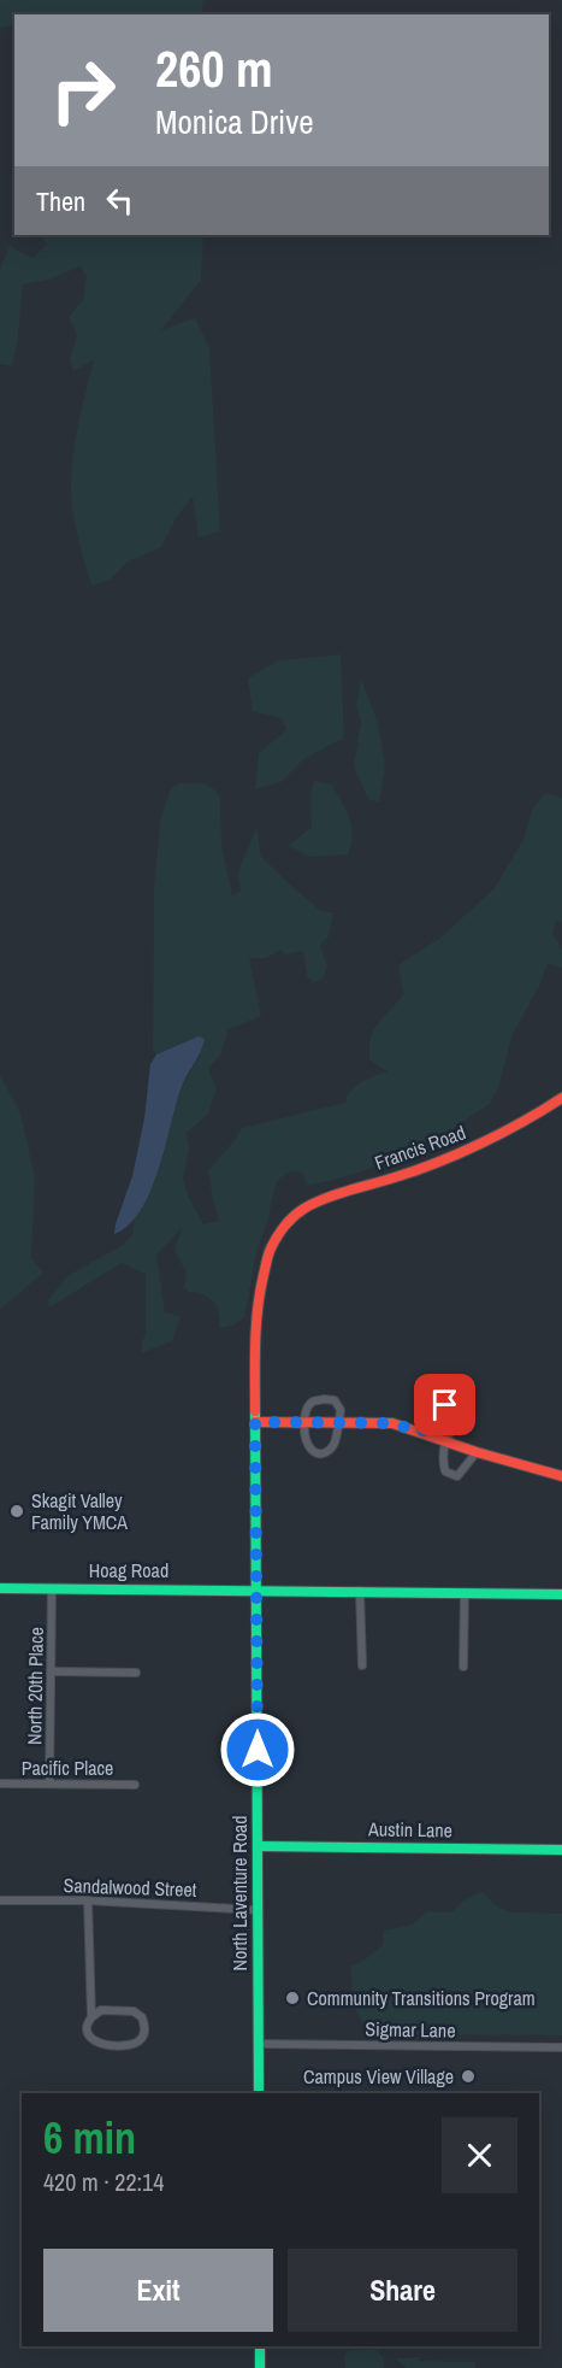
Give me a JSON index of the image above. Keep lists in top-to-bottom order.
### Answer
{
  "streets": {
    "street": [
      "Francis Road",
      "Hoag Road",
      "North 20th Place",
      "Pacific Place",
      "Austin Lane",
      "Sandalwood Street",
      "North Laventure Road",
      "Sigmar Lane"
    ]
  },
  "crossings": [
    ["Francis Road", "North Laventure Road"],
    ["Hoag Road", "North 20th Place"],
    ["Hoag Road", "North Laventure Road"],
    ["North 20th Place", "Pacific Place"],
    ["Austin Lane", "North Laventure Road"],
    ["Sandalwood Street", "North Laventure Road"],
    ["North Laventure Road", "Sigmar Lane"]
  ],
  "places": ["Skagit Valley Family YMCA", "Community Transitions Program", "Campus View Village"],
  "page": {
    "turn": ["260 m", "Monica Drive"],
    "then": "Then",
    "heading": ["6 min", "420 m · 22:14"],
    "buttons": ["Exit", "Share"]
  }
}
